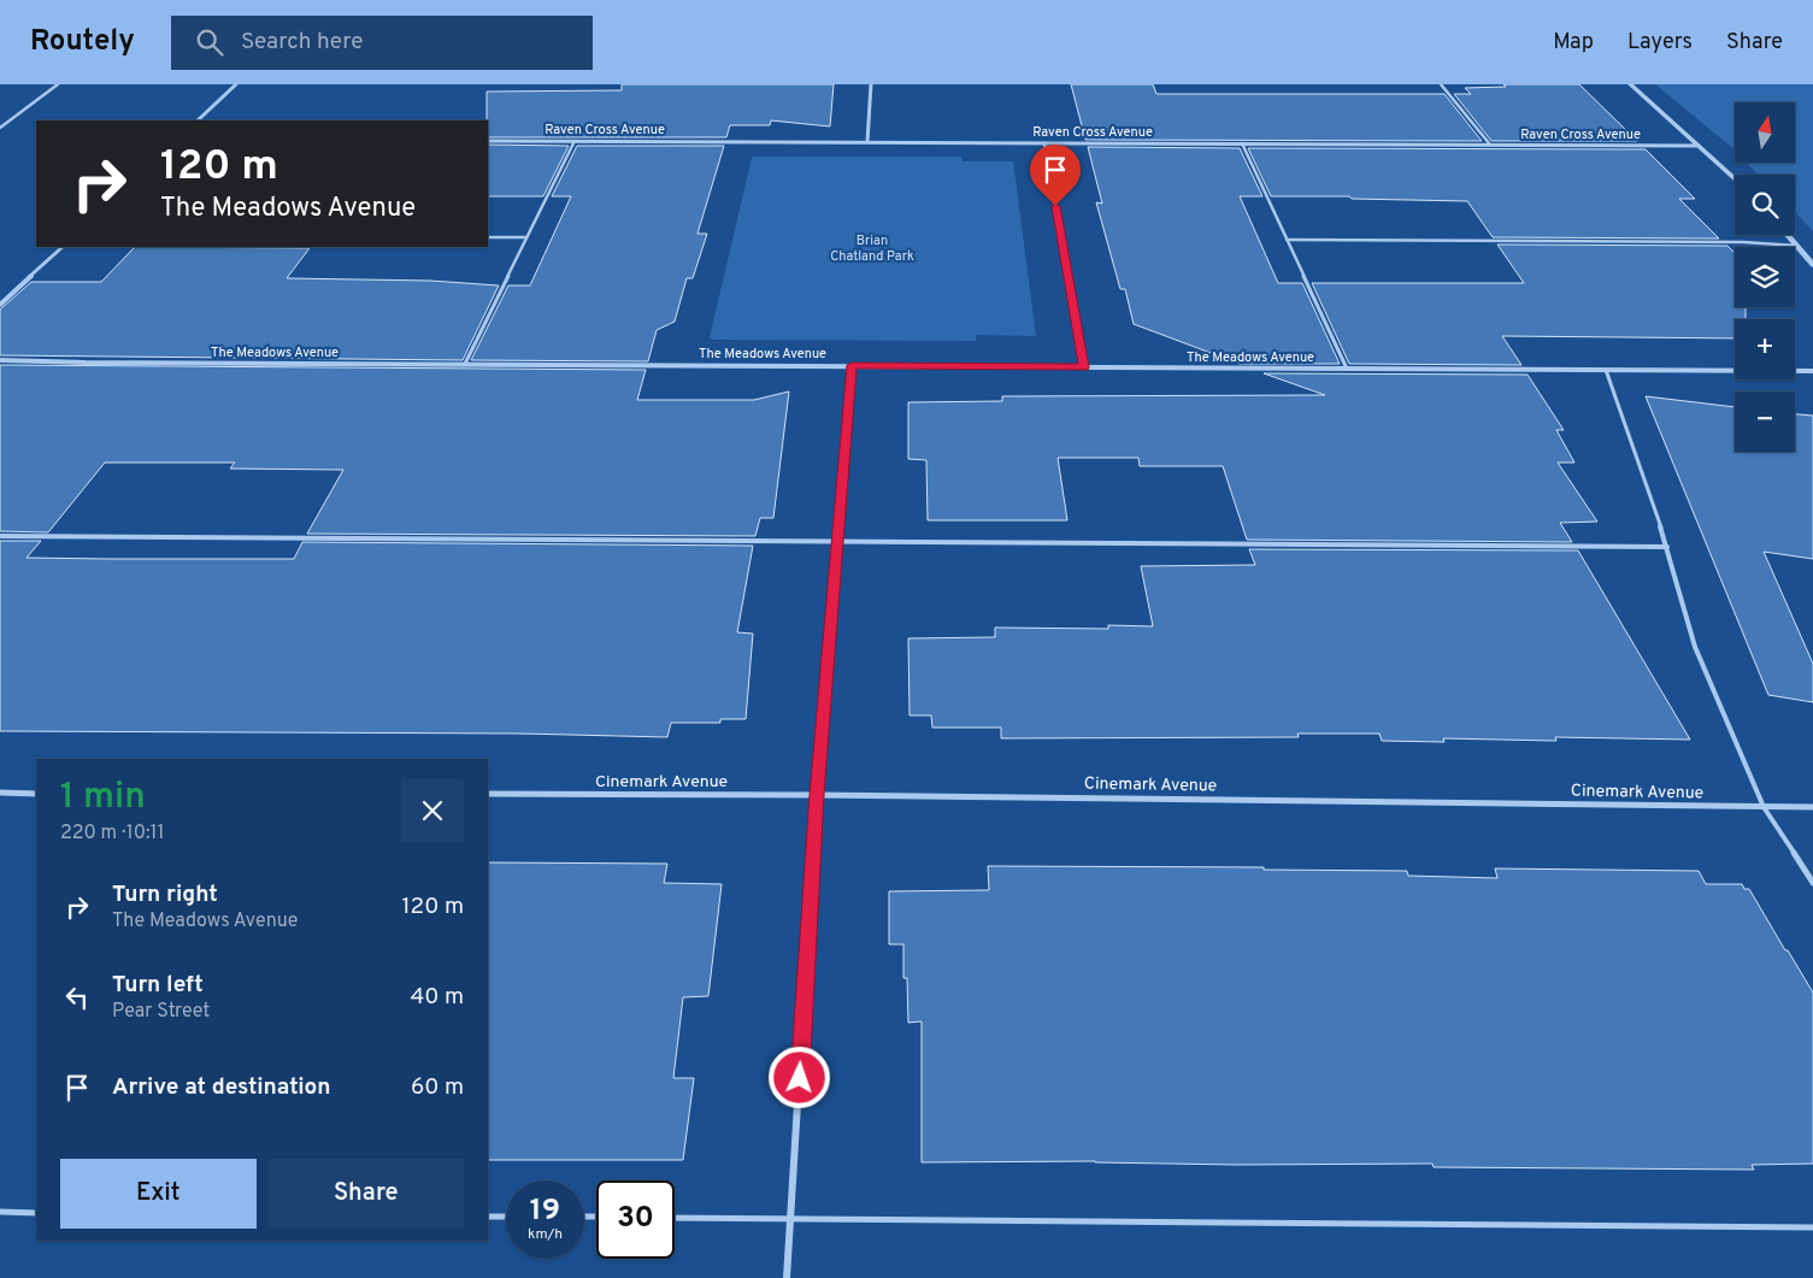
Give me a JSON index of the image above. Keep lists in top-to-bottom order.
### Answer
{
  "streets": {
    "street": ["Raven Cross Avenue", "The Meadows Avenue", "Cinemark Avenue"]
  },
  "parks": ["Brian Chatland Park"],
  "north": "top",
  "page": {
    "header": "Routely",
    "search": "Search here",
    "nav": ["Map", "Layers", "Share"],
    "map_buttons": ["+", "−"],
    "turn": ["120 m", "The Meadows Avenue"],
    "heading": ["1 min", "220 m · 10:11"],
    "list": [
      {
        "name": "Turn right",
        "note": "The Meadows Avenue",
        "value": "120 m"
      },
      {
        "name": "Turn left",
        "note": "Pear Street",
        "value": "40 m"
      },
      {
        "name": "Arrive at destination",
        "value": "60 m"
      }
    ],
    "buttons": ["Exit", "Share"],
    "speed": "19 km/h",
    "limit": "30"
  }
}
